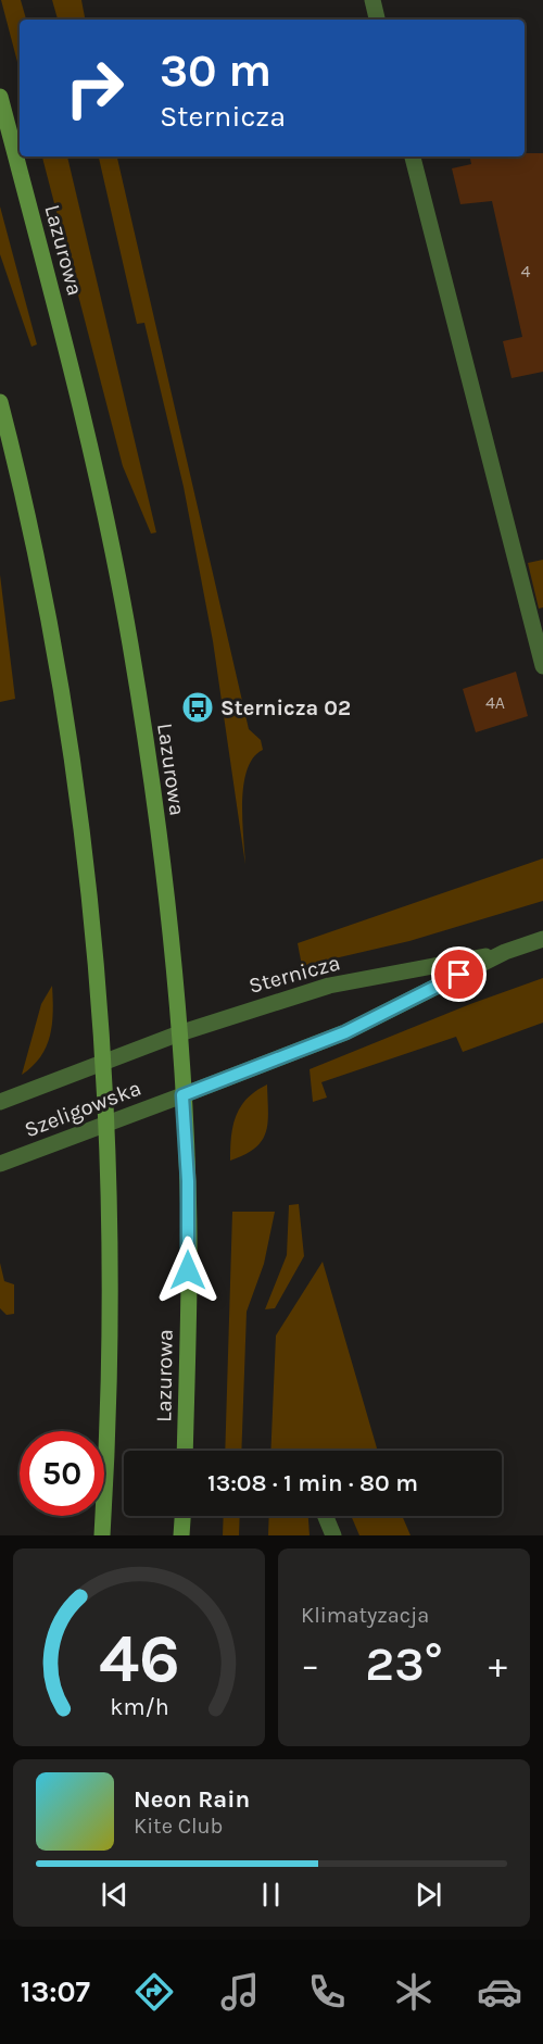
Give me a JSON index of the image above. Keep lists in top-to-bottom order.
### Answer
{
  "streets": {
    "main road": ["Lazurowa"],
    "street": ["Sternicza", "Szeligowska"]
  },
  "crossings": [
    ["Lazurowa", "Sternicza"],
    ["Lazurowa", "Szeligowska"],
    ["Sternicza", "Szeligowska"]
  ],
  "places": {
    "bus stop": ["Sternicza 02"]
  },
  "house_numbers": ["4", "4A"],
  "page": {
    "turn": ["30 m", "Sternicza"],
    "limit": "50",
    "trip": "13:08 · 1 min · 80 m",
    "tile": "Klimatyzacja",
    "heat": ["−", "23°", "+"],
    "song": ["Neon Rain", "Kite Club"],
    "tabs": "13:07",
    "gauge": ["46", "km/h"]
  }
}
